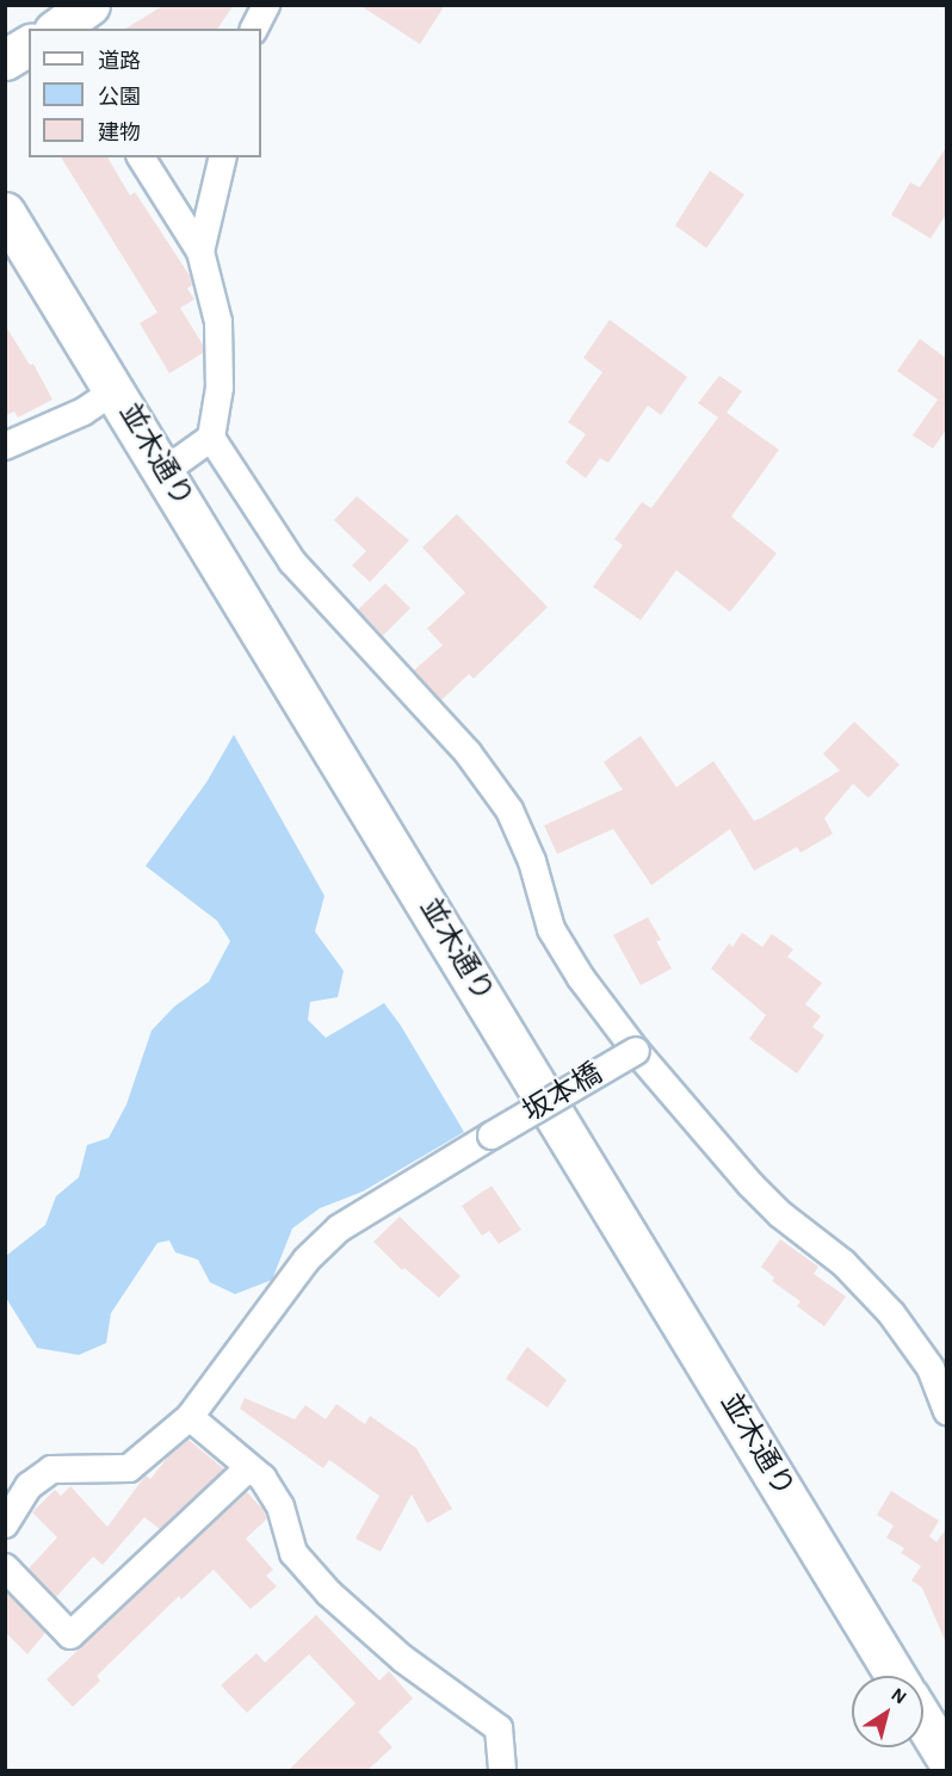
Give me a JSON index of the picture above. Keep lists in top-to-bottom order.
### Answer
{
  "streets": {
    "street": ["並木通り", "坂本橋"]
  },
  "legend": ["道路", "公園", "建物"],
  "north": "top right"
}
